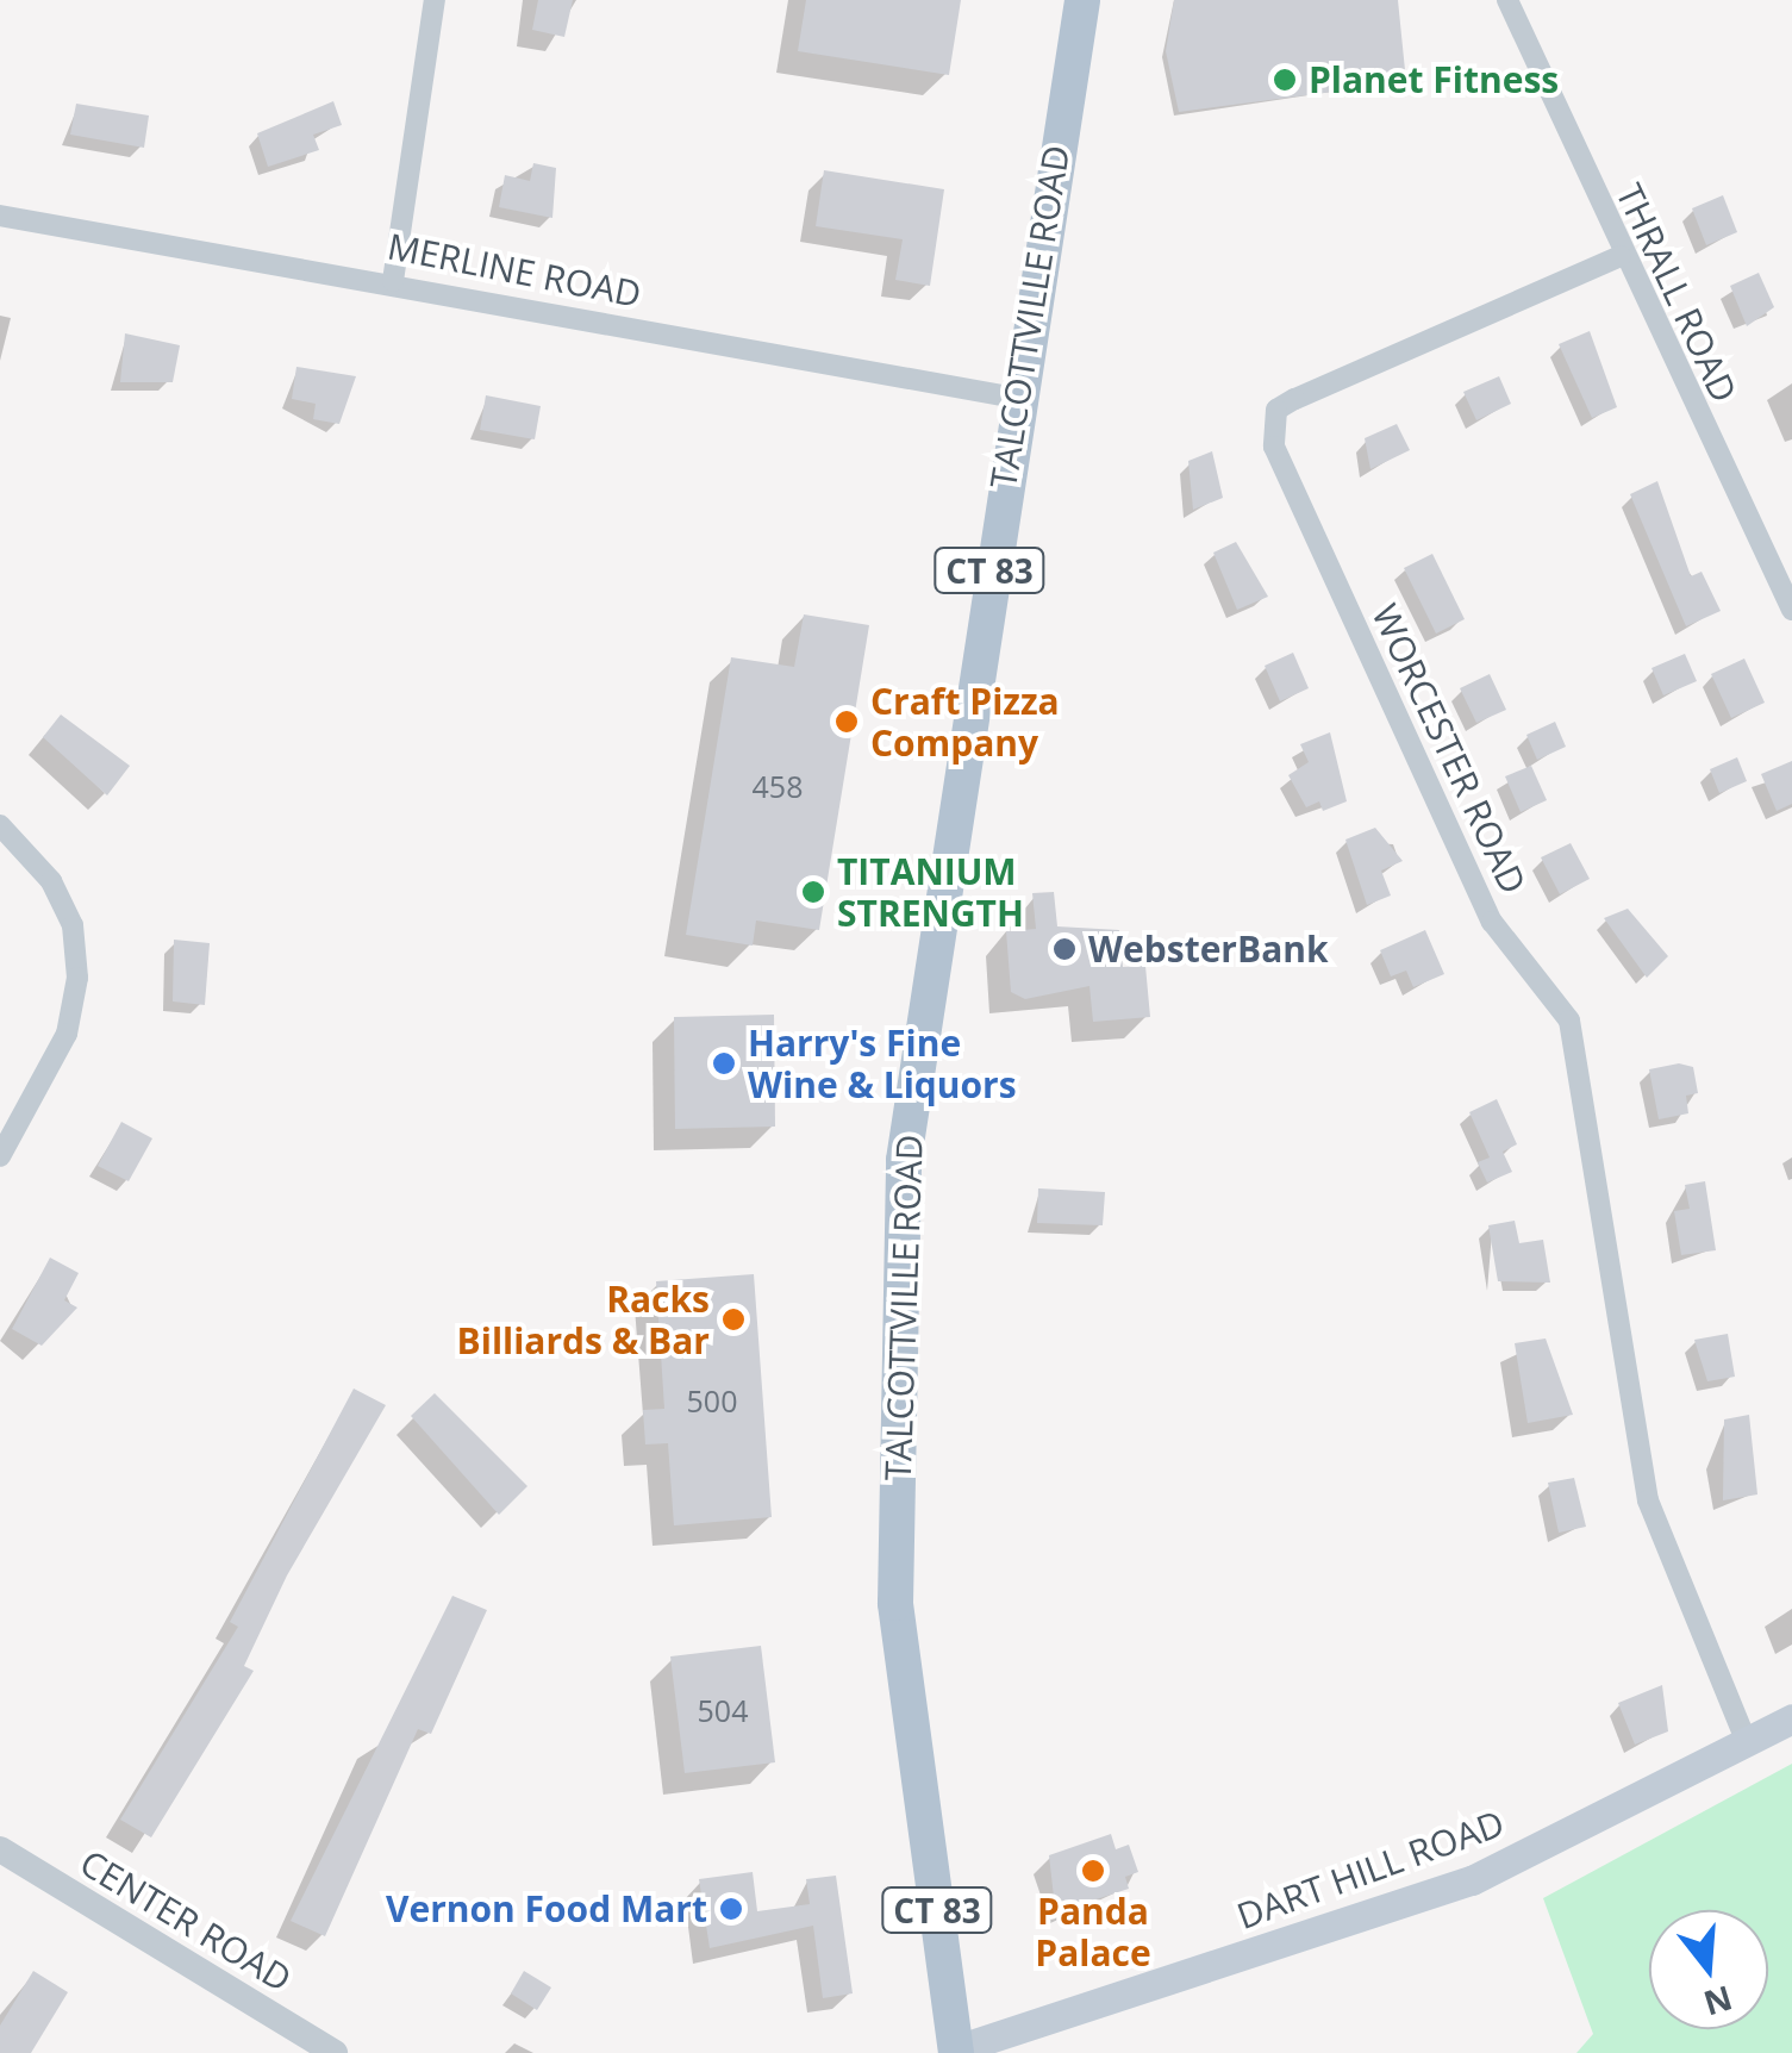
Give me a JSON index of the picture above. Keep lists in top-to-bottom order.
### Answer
{
  "streets": {
    "main road": ["TALCOTTVILLE ROAD", "CT 83", "DART HILL ROAD"],
    "street": [
      "MERLINE ROAD",
      "THRALL ROAD",
      "WORCESTER ROAD",
      "CENTER ROAD"
    ]
  },
  "crossings": [
    ["MERLINE ROAD", "TALCOTTVILLE ROAD"],
    ["THRALL ROAD", "WORCESTER ROAD"],
    ["TALCOTTVILLE ROAD", "DART HILL ROAD"],
    ["WORCESTER ROAD", "DART HILL ROAD"]
  ],
  "places": [
    "Planet Fitness",
    "Craft Pizza Company",
    "TITANIUM STRENGTH",
    "WebsterBank",
    "Harry's Fine Wine & Liquors",
    "Racks Billiards & Bar",
    "Panda Palace",
    "Vernon Food Mart"
  ],
  "house_numbers": ["458", "500", "504"],
  "north": "bottom"
}
